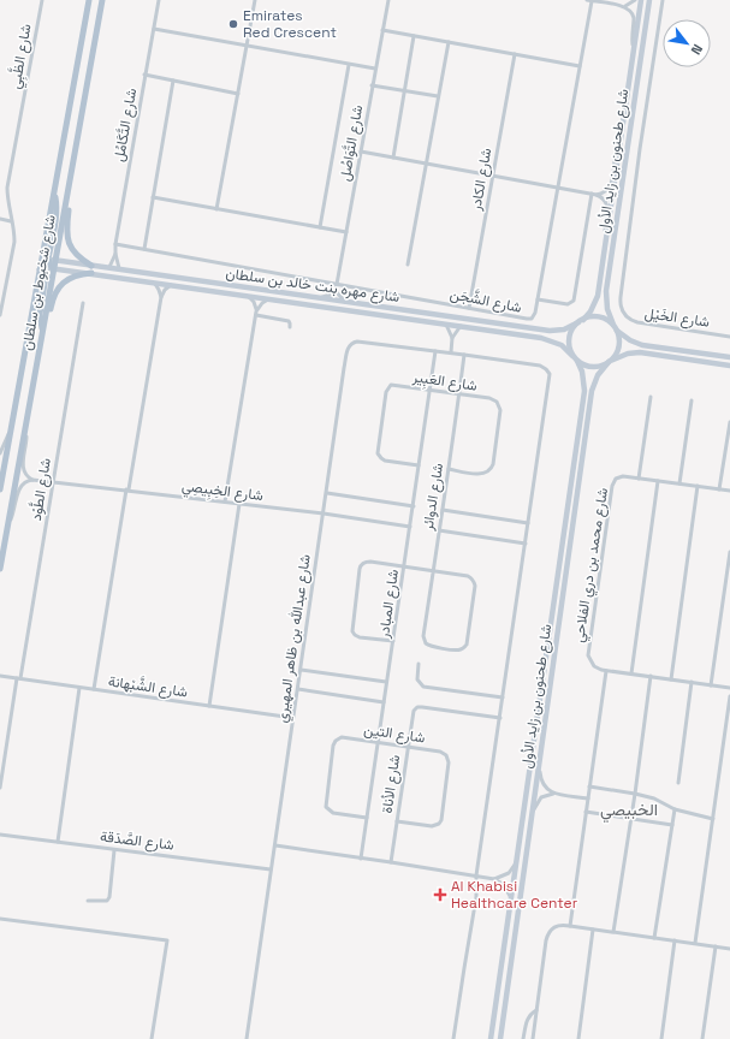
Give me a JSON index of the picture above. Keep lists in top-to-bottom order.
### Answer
{
  "streets": {
    "main road": ["شارع شخبوط بن سلطان"],
    "street": [
      "شارع الظَّبِي",
      "شارع التَّكَامُل",
      "شارع التَّوَاصُل",
      "شارع طحنون بن زايد الأول",
      "شارع الكادر",
      "شارع مهره بنت خالد بن سلطان",
      "شارع الشَّجَن",
      "شارع الخَيْل",
      "شارع العَبِير",
      "شارع الطَّوْد",
      "شارع الخِبِيصِي",
      "شارع الدوائر",
      "شارع محمد بن دري الفلاحي",
      "شارع المبادر",
      "شارع عبدالله بن ظاهر المهيري",
      "شارع الشَّبْهانة",
      "شارع التين",
      "شارع الأناة",
      "شارع الصَّدَقة"
    ]
  },
  "crossings": [
    ["شارع التَّكَامُل", "شارع مهره بنت خالد بن سلطان"],
    ["شارع التَّكَامُل", "شارع الشَّجَن"],
    ["شارع التَّوَاصُل", "شارع الشَّجَن"],
    ["شارع طحنون بن زايد الأول", "شارع مهره بنت خالد بن سلطان"],
    ["شارع الكادر", "شارع الشَّجَن"],
    ["شارع شخبوط بن سلطان", "شارع مهره بنت خالد بن سلطان"],
    ["شارع العَبِير", "شارع الدوائر"],
    ["شارع العَبِير", "شارع المبادر"],
    ["شارع الطَّوْد", "شارع الخِبِيصِي"],
    ["شارع الطَّوْد", "شارع الشَّبْهانة"],
    ["شارع الخِبِيصِي", "شارع المبادر"],
    ["شارع الخِبِيصِي", "شارع عبدالله بن ظاهر المهيري"],
    ["شارع الدوائر", "شارع عبدالله بن ظاهر المهيري"],
    ["شارع المبادر", "شارع عبدالله بن ظاهر المهيري"],
    ["شارع المبادر", "شارع التين"],
    ["شارع عبدالله بن ظاهر المهيري", "شارع الشَّبْهانة"],
    ["شارع عبدالله بن ظاهر المهيري", "شارع الأناة"],
    ["شارع عبدالله بن ظاهر المهيري", "شارع الصَّدَقة"],
    ["شارع التين", "شارع الأناة"]
  ],
  "districts": ["الخبيصي"],
  "places": {
    "other": ["Emirates Red Crescent"],
    "health": ["Al Khabisi Healthcare Center"]
  },
  "north": "bottom right"
}
